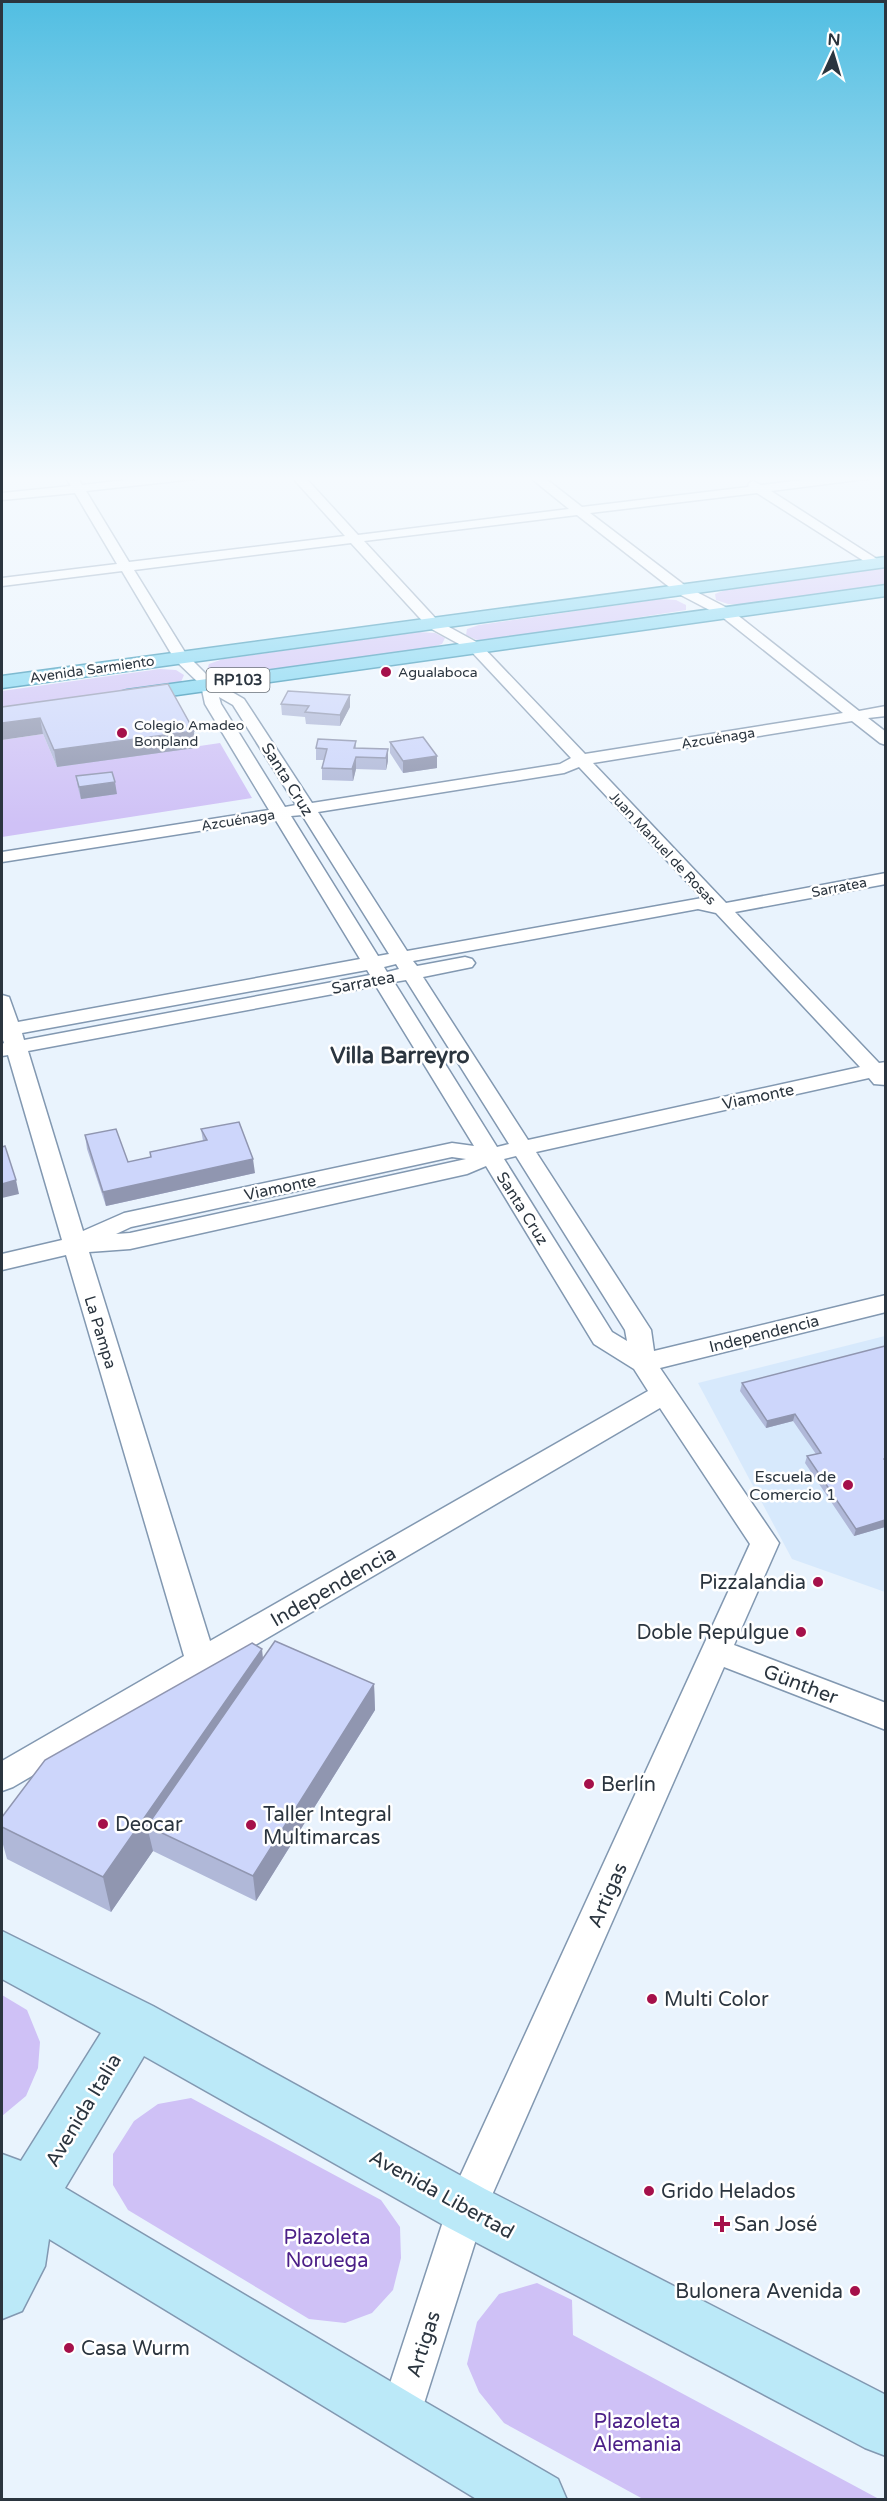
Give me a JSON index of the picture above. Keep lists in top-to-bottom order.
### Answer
{
  "streets": {
    "main road": [
      "Avenida Sarmiento",
      "RP103",
      "Avenida Italia",
      "Avenida Libertad"
    ],
    "street": [
      "Azcuénaga",
      "Santa Cruz",
      "Juan Manuel de Rosas",
      "Sarratea",
      "Viamonte",
      "La Pampa",
      "Independencia",
      "Günther",
      "Artigas"
    ]
  },
  "crossings": [
    ["Avenida Sarmiento", "RP103"],
    ["Avenida Sarmiento", "Santa Cruz"],
    ["Avenida Sarmiento", "Juan Manuel de Rosas"],
    ["Azcuénaga", "Santa Cruz"],
    ["Azcuénaga", "Juan Manuel de Rosas"],
    ["Santa Cruz", "Sarratea"],
    ["Santa Cruz", "Viamonte"],
    ["Santa Cruz", "Independencia"],
    ["Santa Cruz", "Artigas"],
    ["Juan Manuel de Rosas", "Sarratea"],
    ["Juan Manuel de Rosas", "Viamonte"],
    ["Sarratea", "La Pampa"],
    ["Viamonte", "La Pampa"],
    ["La Pampa", "Independencia"],
    ["Independencia", "Artigas"],
    ["Günther", "Artigas"],
    ["Artigas", "Avenida Libertad"],
    ["Avenida Italia", "Avenida Libertad"]
  ],
  "districts": ["Villa Barreyro"],
  "parks": ["Plazoleta Noruega", "Plazoleta Alemania"],
  "places": {
    "other": [
      "Agualaboca",
      "Colegio Amadeo Bonpland",
      "Escuela de Comercio 1",
      "Pizzalandia",
      "Doble Repulgue",
      "Berlín",
      "Deocar",
      "Taller Integral Multimarcas",
      "Multi Color",
      "Grido Helados",
      "Bulonera Avenida",
      "Casa Wurm"
    ],
    "health": ["San José"]
  },
  "north": "top"
}
